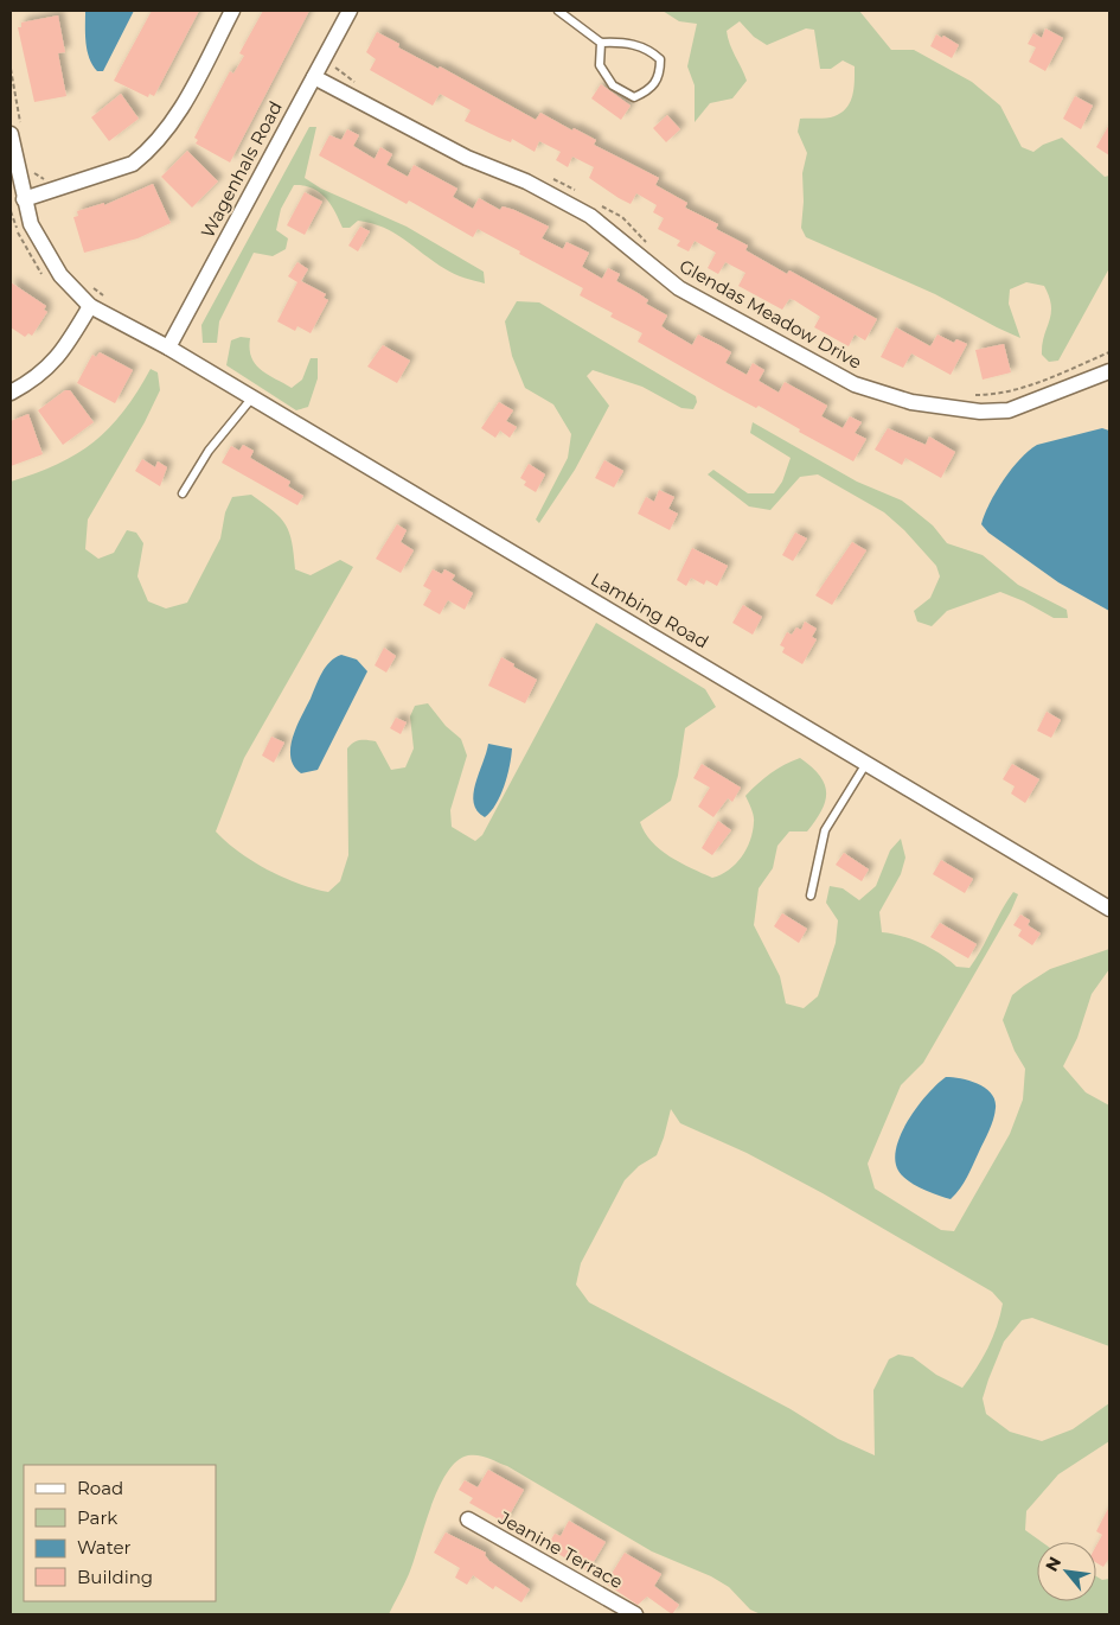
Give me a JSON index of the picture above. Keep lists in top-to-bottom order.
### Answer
{
  "streets": {
    "street": [
      "Wagenhals Road",
      "Glendas Meadow Drive",
      "Lambing Road",
      "Jeanine Terrace"
    ]
  },
  "crossings": [
    ["Wagenhals Road", "Glendas Meadow Drive"],
    ["Wagenhals Road", "Lambing Road"]
  ],
  "legend": [
    "Road",
    "Park",
    "Water",
    "Building"
  ],
  "north": "top left"
}
